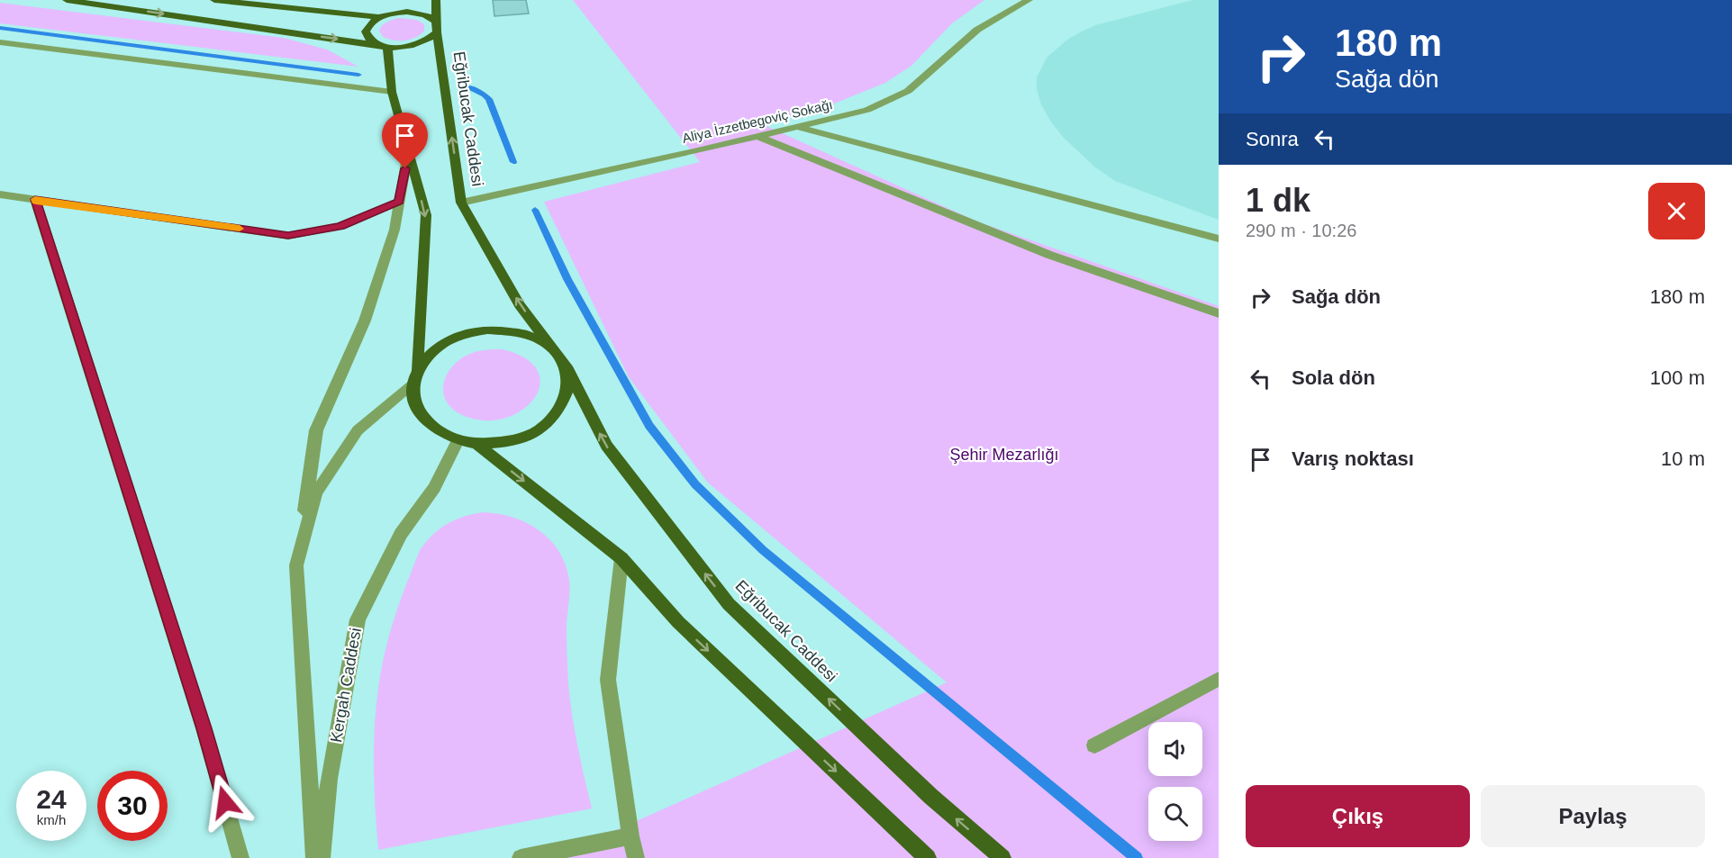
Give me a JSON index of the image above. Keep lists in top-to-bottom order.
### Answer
{
  "streets": {
    "main road": ["Eğribucak Caddesi"],
    "street": ["Aliya İzzetbegoviç Sokağı", "Kergah Caddesi"]
  },
  "crossings": [
    ["Eğribucak Caddesi", "Aliya İzzetbegoviç Sokağı"],
    ["Eğribucak Caddesi", "Kergah Caddesi"]
  ],
  "parks": ["Şehir Mezarlığı"],
  "page": {
    "turn": ["180 m", "Sağa dön"],
    "then": "Sonra",
    "heading": ["1 dk", "290 m · 10:26"],
    "list": [
      {
        "name": "Sağa dön",
        "value": "180 m"
      },
      {
        "name": "Sola dön",
        "value": "100 m"
      },
      {
        "name": "Varış noktası",
        "value": "10 m"
      }
    ],
    "speed": "24 km/h",
    "limit": "30",
    "buttons": ["Çıkış", "Paylaş"]
  }
}
